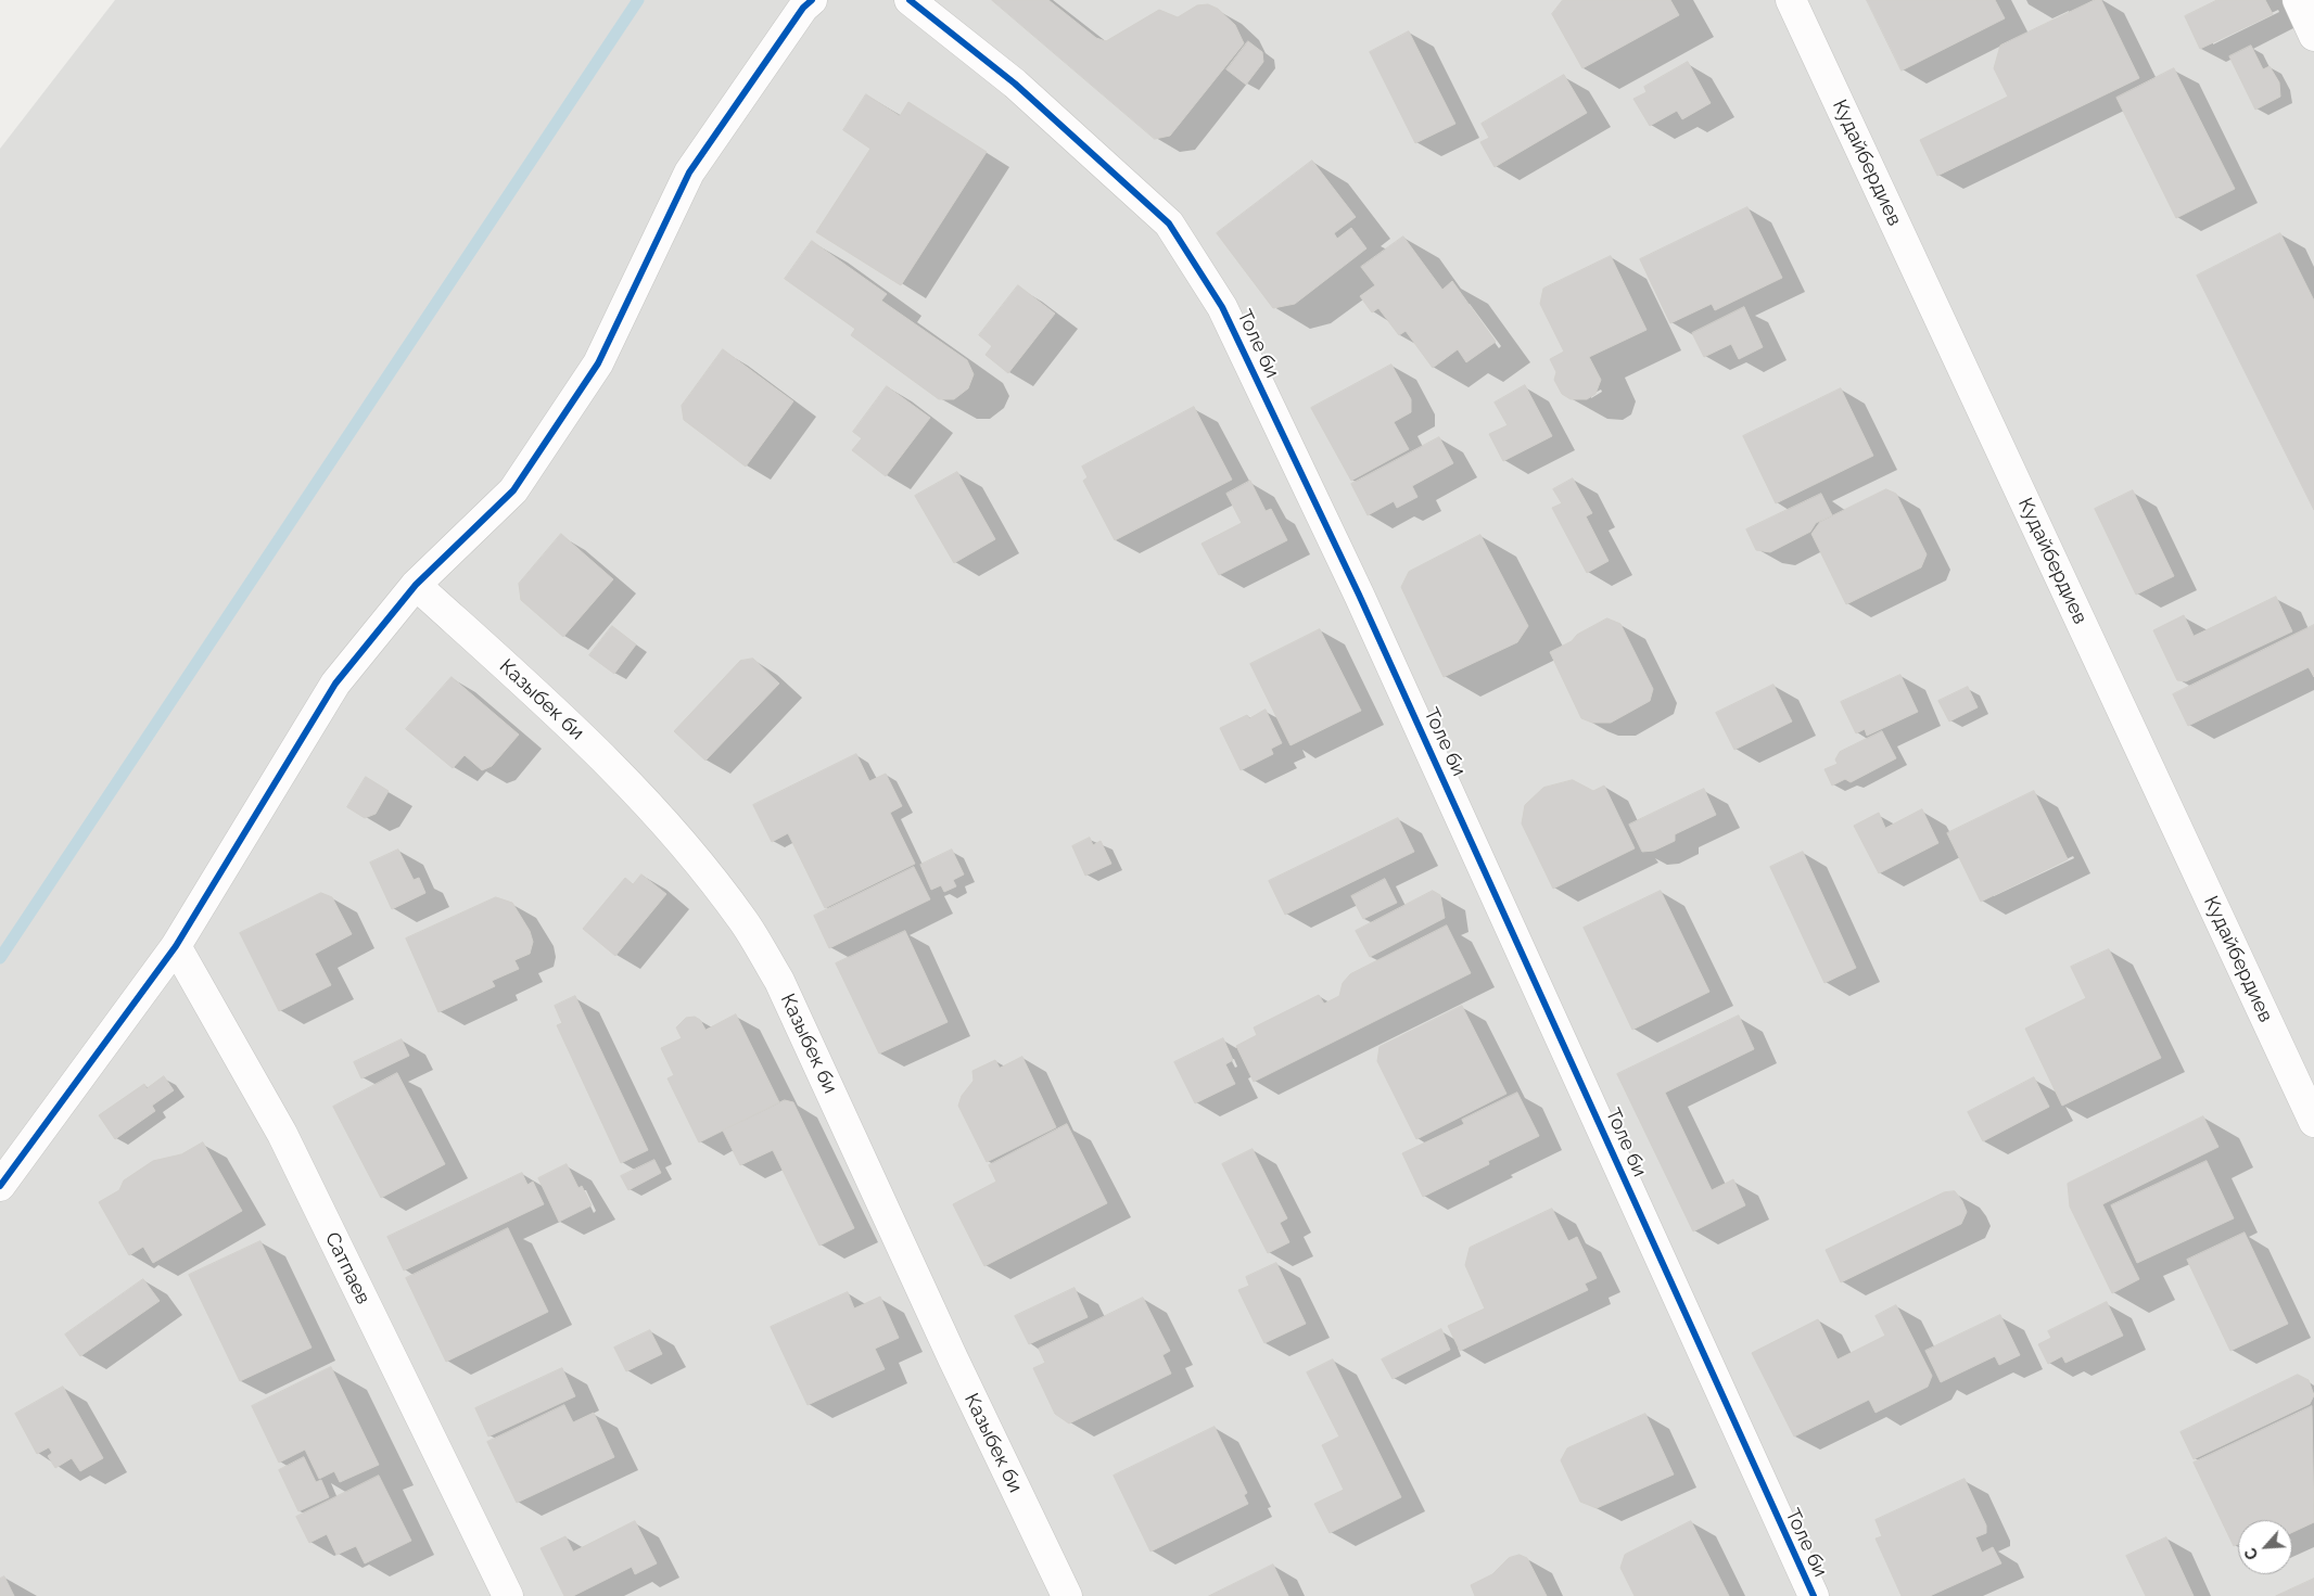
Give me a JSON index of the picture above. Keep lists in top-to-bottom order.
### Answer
{
  "streets": {
    "street": [
      "Кудайбердиев",
      "Толе би",
      "Казыбек би",
      "Сатпаев"
    ]
  },
  "north": "bottom left"
}
